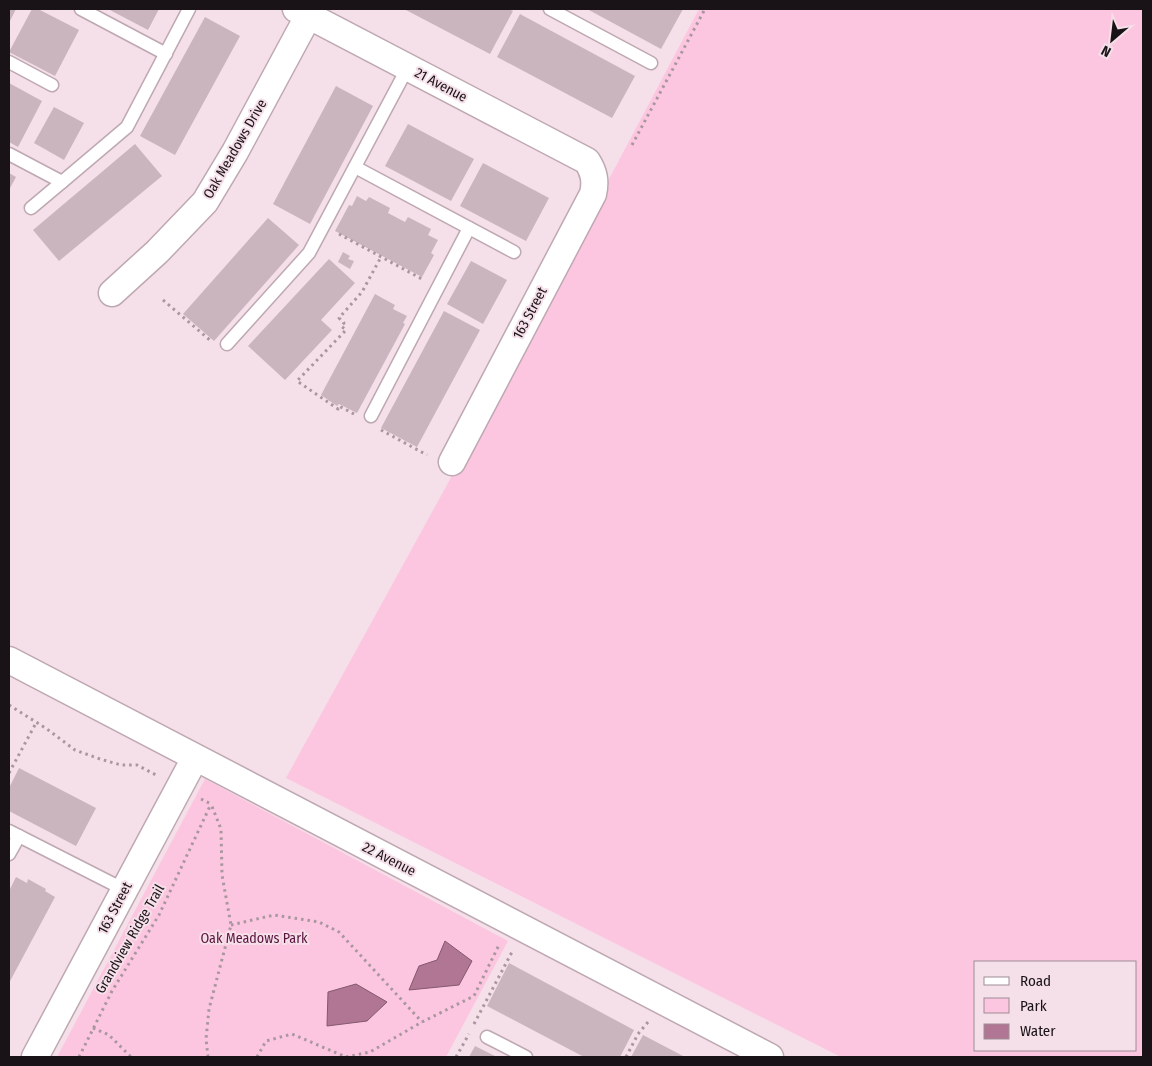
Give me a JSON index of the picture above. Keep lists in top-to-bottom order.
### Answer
{
  "streets": {
    "street": [
      "21 Avenue",
      "Oak Meadows Drive",
      "163 Street",
      "22 Avenue"
    ],
    "path": ["Grandview Ridge Trail"]
  },
  "crossings": [
    ["21 Avenue", "Oak Meadows Drive"],
    ["21 Avenue", "163 Street"],
    ["163 Street", "22 Avenue"]
  ],
  "parks": ["Oak Meadows Park"],
  "legend": ["Road", "Park", "Water"],
  "north": "bottom left"
}
